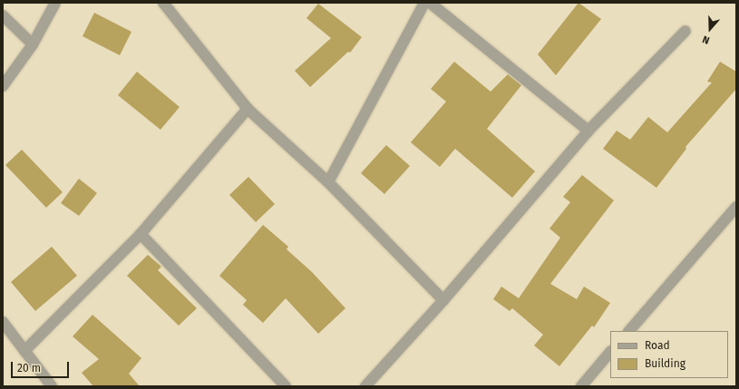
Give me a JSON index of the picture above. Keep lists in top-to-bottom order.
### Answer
{
  "legend": ["Road", "Building"],
  "scale_bar": "20 m",
  "north": "bottom"
}
